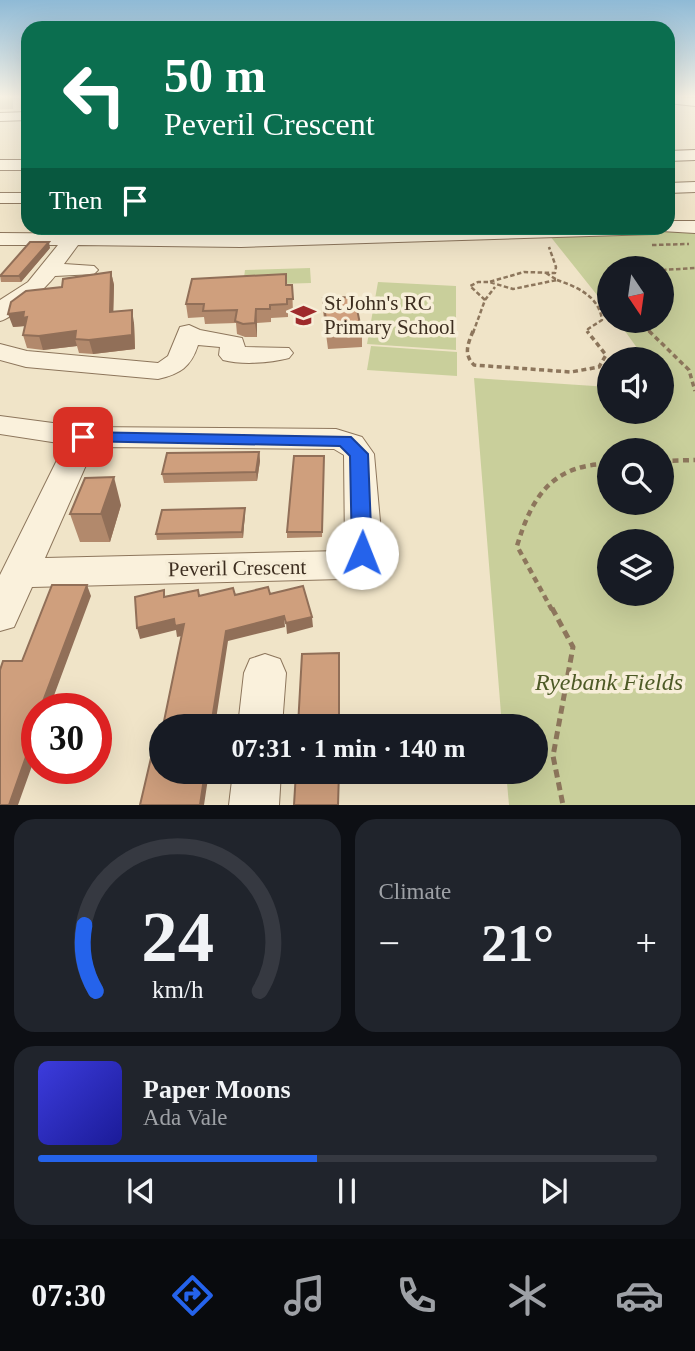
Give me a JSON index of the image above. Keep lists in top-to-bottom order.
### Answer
{
  "streets": {
    "street": ["Peveril Crescent"]
  },
  "parks": ["Ryebank Fields"],
  "places": {
    "school or university": ["St John's RC Primary School"]
  },
  "north": "bottom",
  "page": {
    "turn": ["50 m", "Peveril Crescent"],
    "then": "Then",
    "limit": "30",
    "trip": "07:31 · 1 min · 140 m",
    "tile": "Climate",
    "heat": ["−", "21°", "+"],
    "song": ["Paper Moons", "Ada Vale"],
    "tabs": "07:30",
    "gauge": ["24", "km/h"]
  }
}
